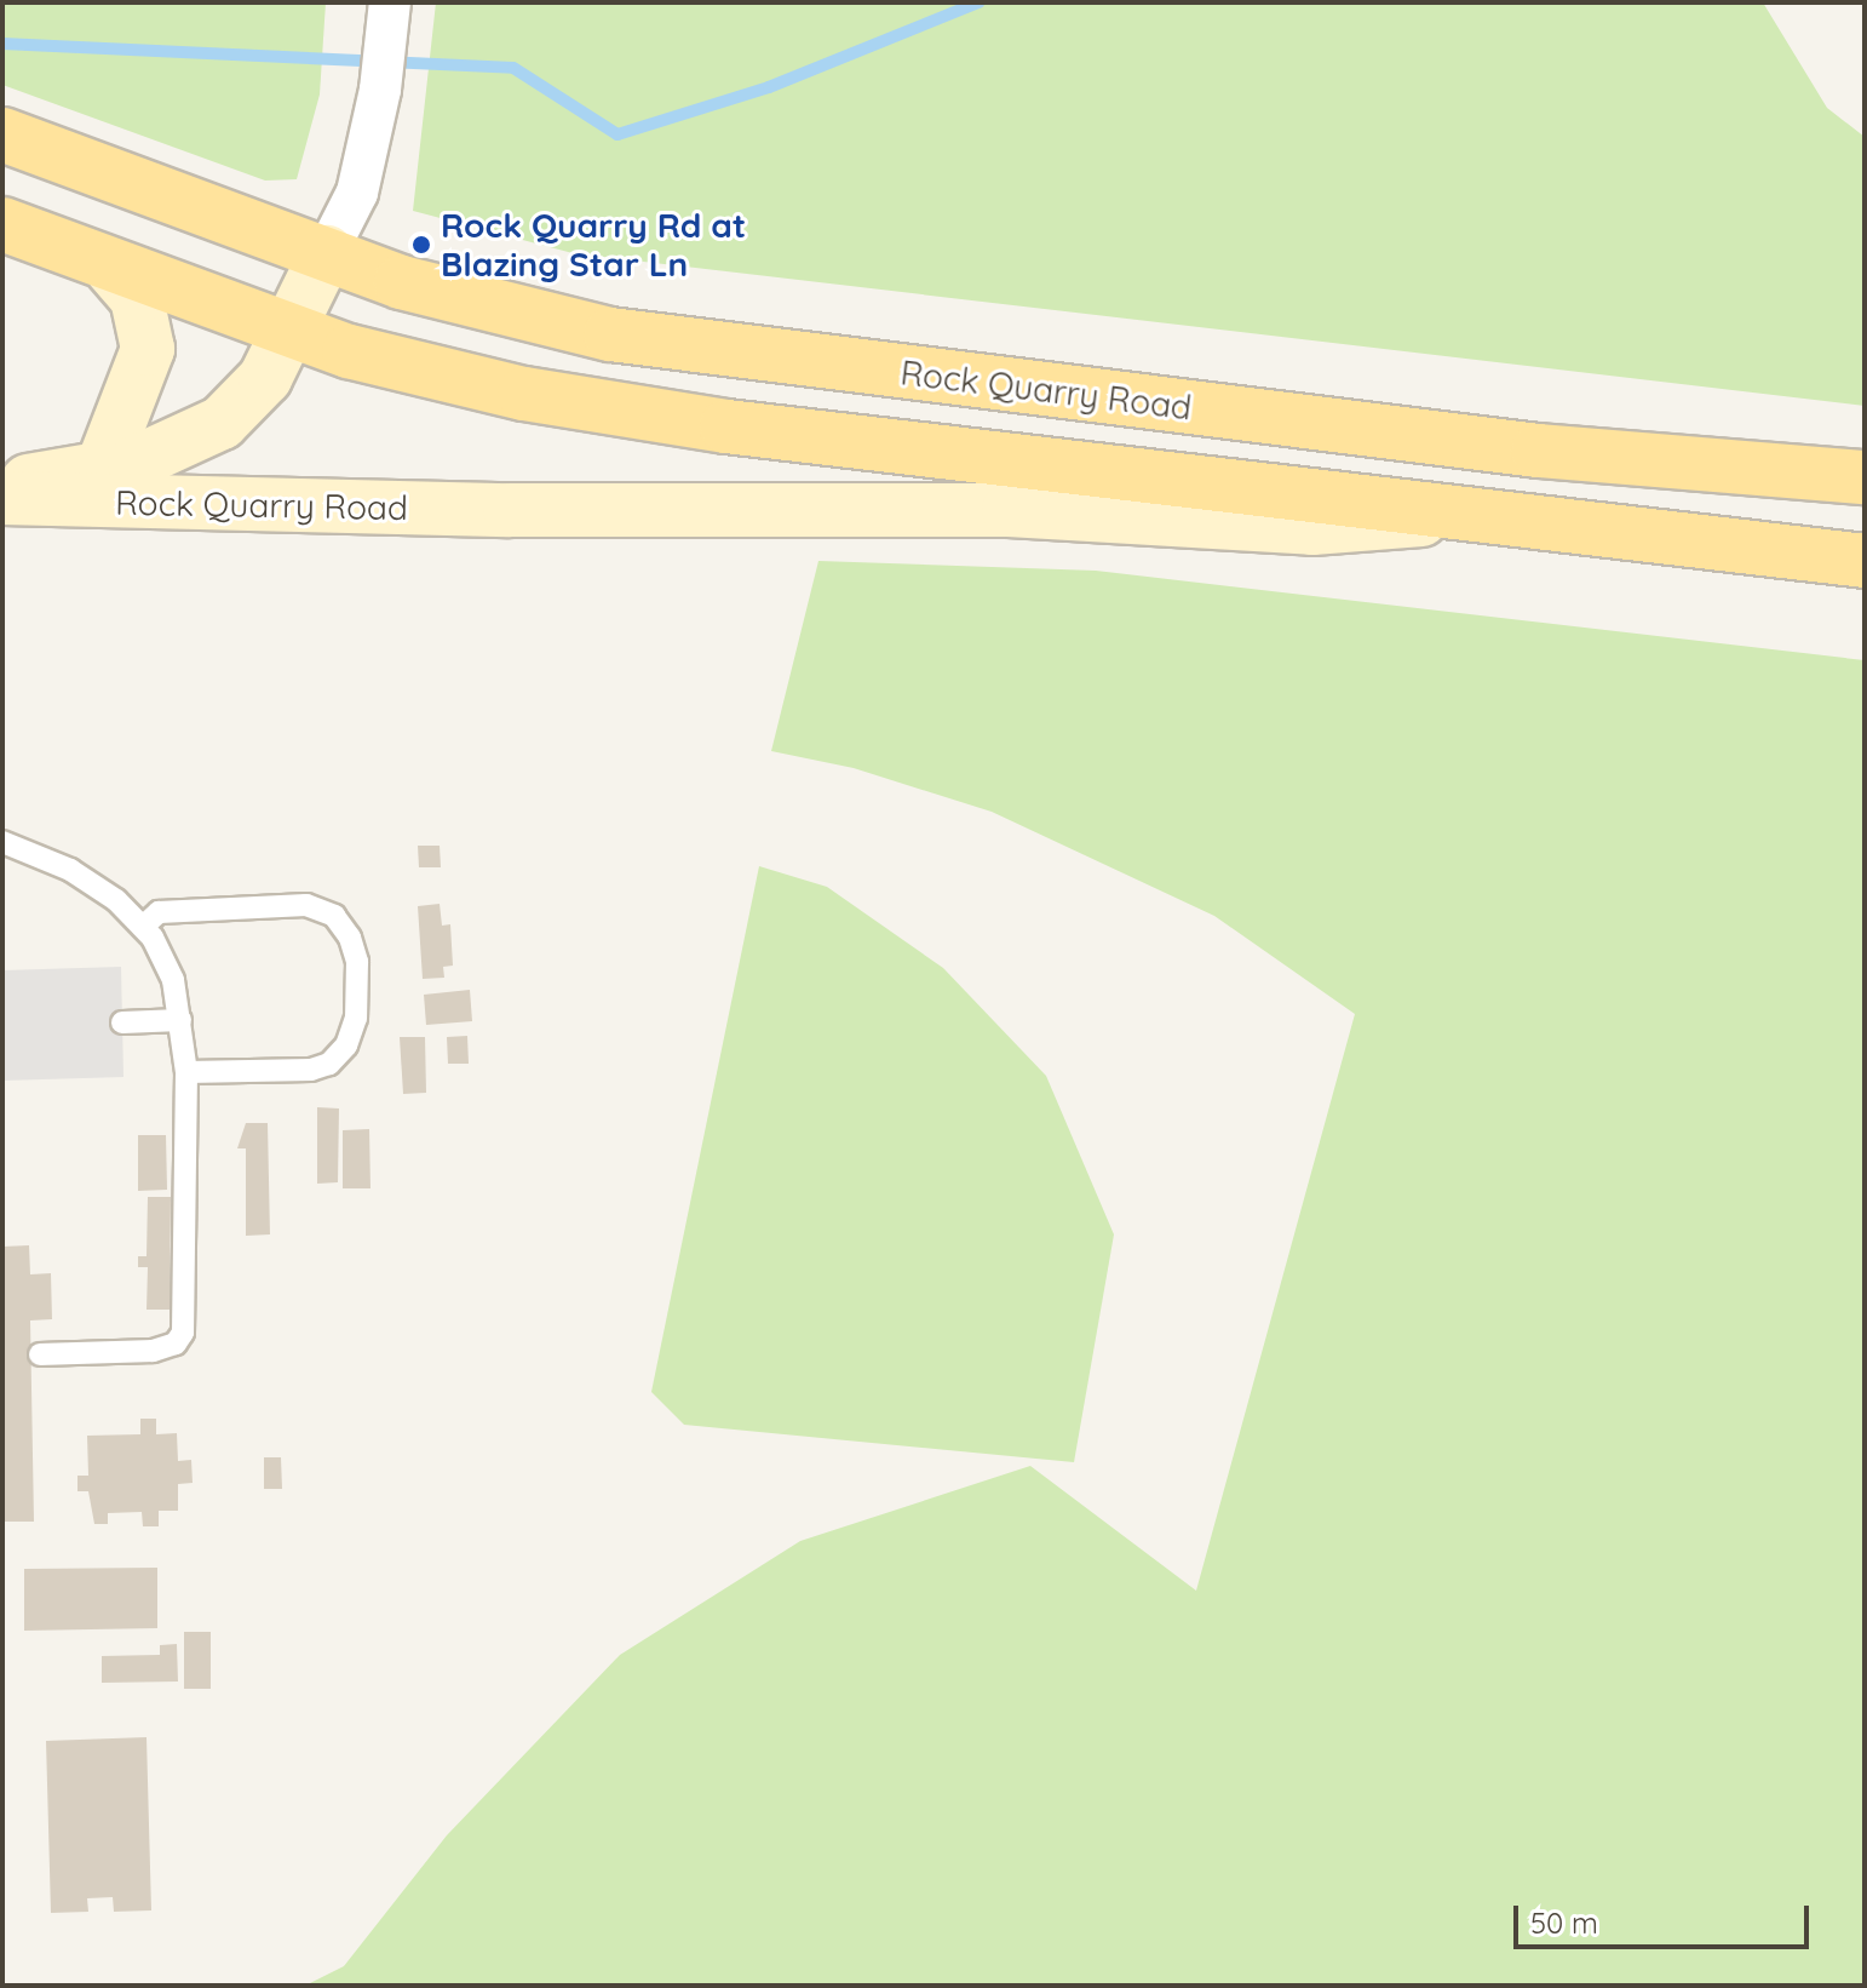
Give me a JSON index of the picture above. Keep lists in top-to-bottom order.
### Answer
{
  "streets": {
    "main road": ["Rock Quarry Road"]
  },
  "places": ["Rock Quarry Rd at Blazing Star Ln"],
  "scale_bar": "50 m"
}
